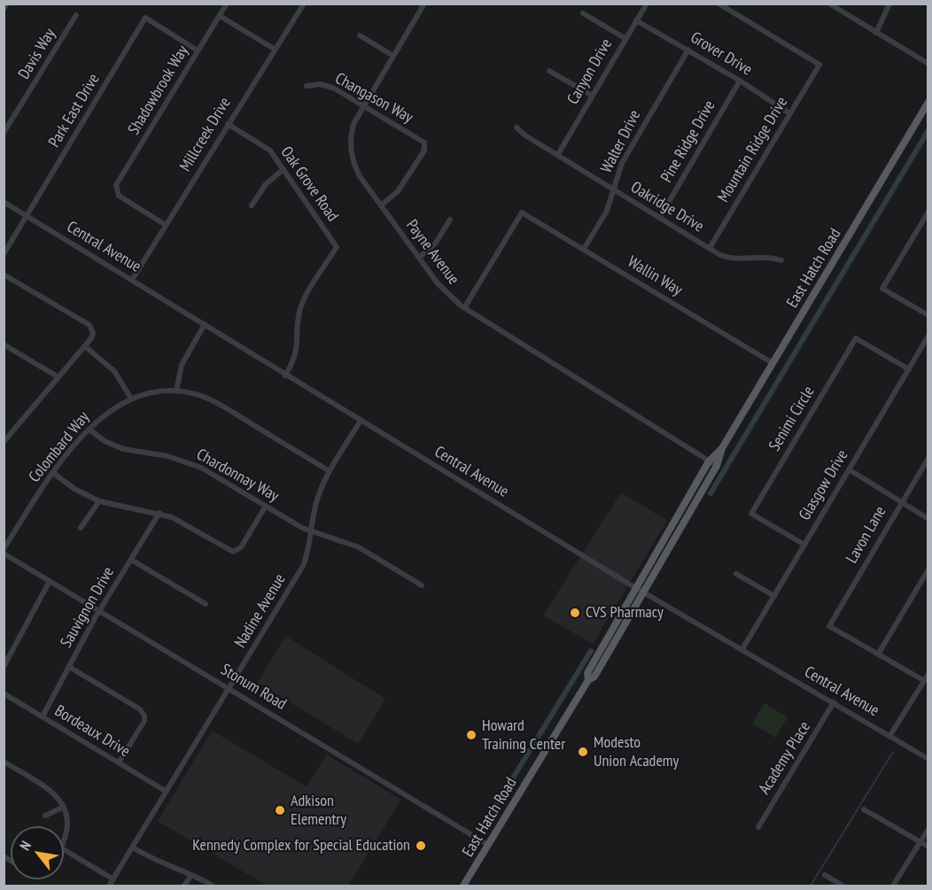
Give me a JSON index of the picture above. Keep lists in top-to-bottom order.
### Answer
{
  "streets": {
    "main road": ["East Hatch Road"],
    "street": [
      "Davis Way",
      "Grover Drive",
      "Canyon Drive",
      "Shadowbrook Way",
      "Changason Way",
      "Park East Drive",
      "Millcreek Drive",
      "Walter Drive",
      "Pine Ridge Drive",
      "Mountain Ridge Drive",
      "Oak Grove Road",
      "Oakridge Drive",
      "Central Avenue",
      "Payne Avenue",
      "Wallin Way",
      "Senimi Circle",
      "Colombard Way",
      "Chardonnay Way",
      "Glasgow Drive",
      "Lavon Lane",
      "Sauvignon Drive",
      "Nadine Avenue",
      "Stonum Road",
      "Bordeaux Drive",
      "Academy Place"
    ]
  },
  "crossings": [
    ["Grover Drive", "Canyon Drive"],
    ["Grover Drive", "Walter Drive"],
    ["Grover Drive", "Pine Ridge Drive"],
    ["Grover Drive", "Mountain Ridge Drive"],
    ["Canyon Drive", "Oakridge Drive"],
    ["Shadowbrook Way", "Park East Drive"],
    ["Shadowbrook Way", "Millcreek Drive"],
    ["Changason Way", "Payne Avenue"],
    ["Park East Drive", "Central Avenue"],
    ["Millcreek Drive", "Oak Grove Road"],
    ["Millcreek Drive", "Central Avenue"],
    ["Walter Drive", "Oakridge Drive"],
    ["Walter Drive", "Wallin Way"],
    ["Pine Ridge Drive", "Oakridge Drive"],
    ["Mountain Ridge Drive", "Oakridge Drive"],
    ["Oak Grove Road", "Central Avenue"],
    ["Central Avenue", "East Hatch Road"],
    ["Central Avenue", "Glasgow Drive"],
    ["Central Avenue", "Nadine Avenue"],
    ["Central Avenue", "Academy Place"],
    ["Payne Avenue", "East Hatch Road"],
    ["Payne Avenue", "Wallin Way"],
    ["East Hatch Road", "Wallin Way"],
    ["East Hatch Road", "Stonum Road"],
    ["Senimi Circle", "Glasgow Drive"],
    ["Colombard Way", "Chardonnay Way"],
    ["Colombard Way", "Nadine Avenue"],
    ["Chardonnay Way", "Nadine Avenue"],
    ["Sauvignon Drive", "Stonum Road"],
    ["Sauvignon Drive", "Bordeaux Drive"],
    ["Nadine Avenue", "Stonum Road"],
    ["Nadine Avenue", "Bordeaux Drive"]
  ],
  "places": [
    "CVS Pharmacy",
    "Howard Training Center",
    "Modesto Union Academy",
    "Adkison Elementry",
    "Kennedy Complex for Special Education"
  ],
  "north": "top left"
}
